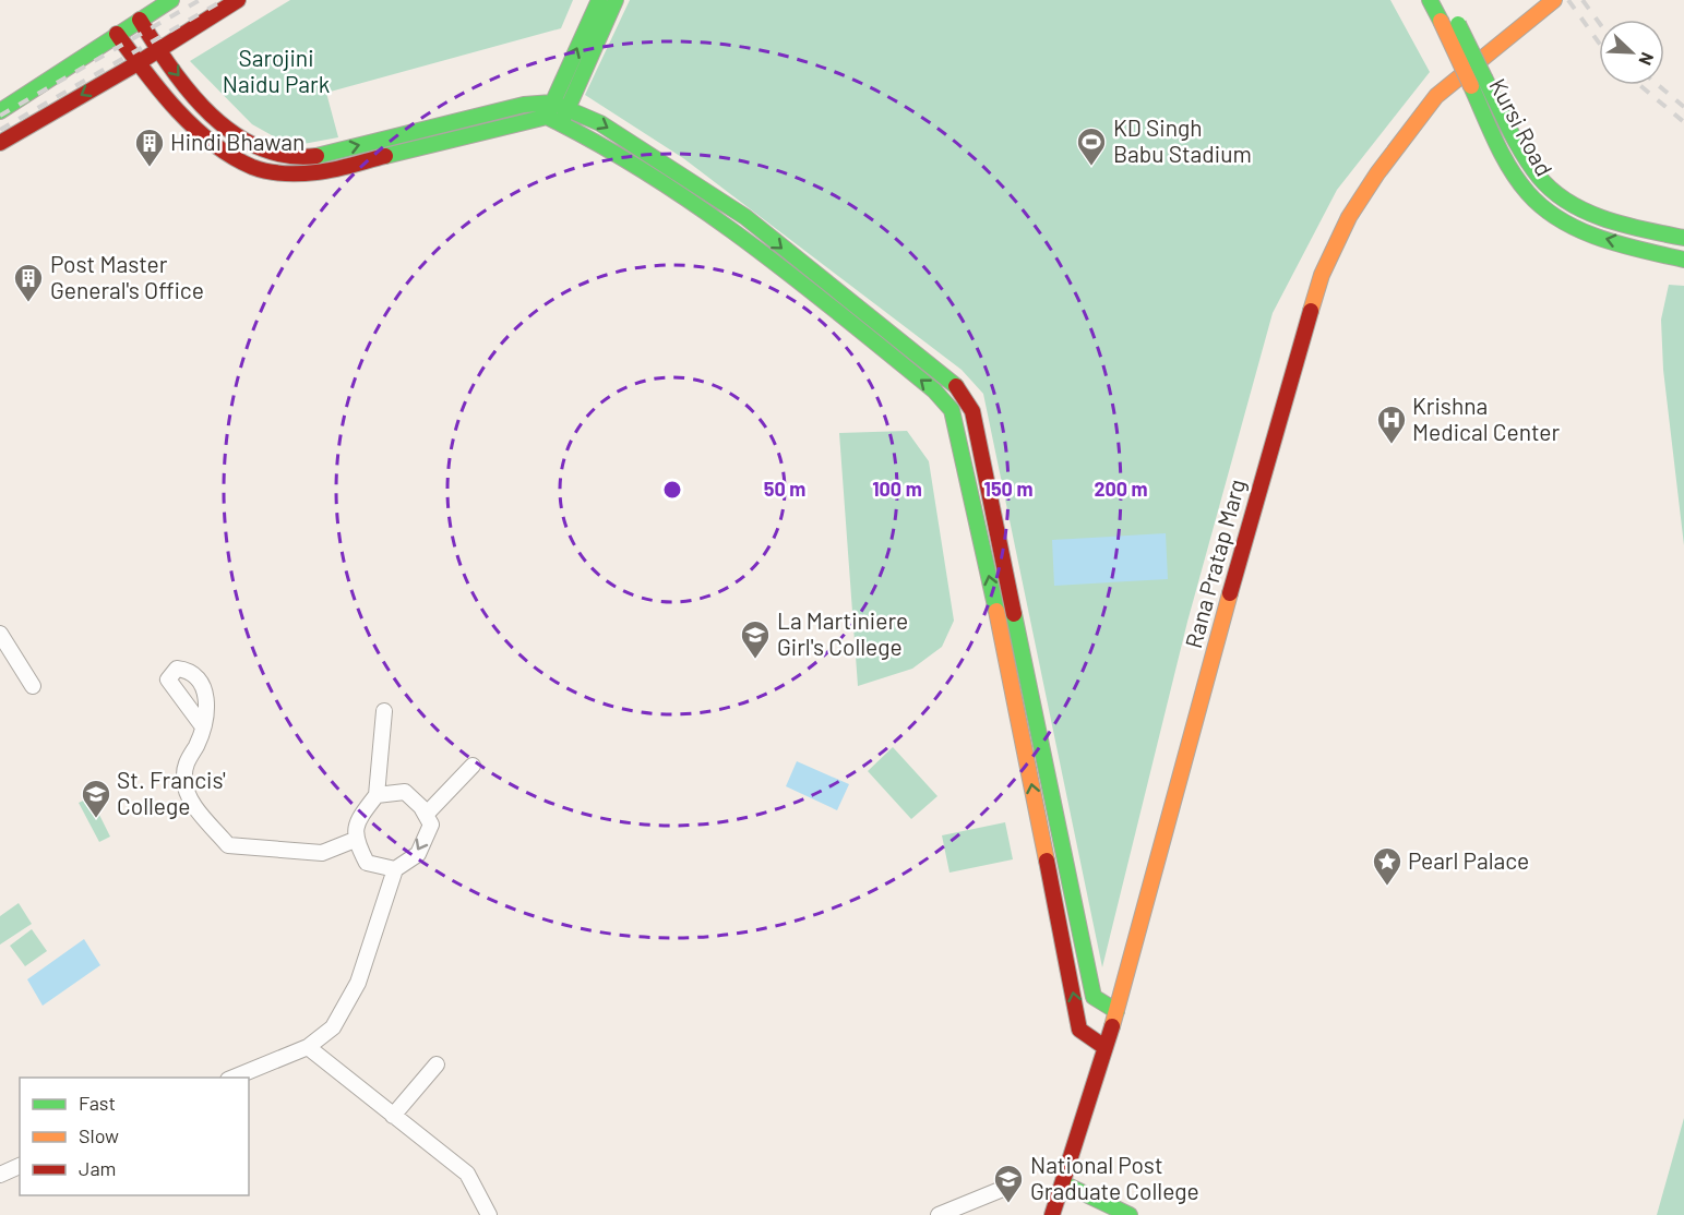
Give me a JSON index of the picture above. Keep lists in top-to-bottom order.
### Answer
{
  "streets": {
    "street": ["Kursi Road", "Rana Pratap Marg"]
  },
  "parks": ["Sarojini Naidu Park"],
  "places": {
    "sports": ["KD Singh Babu Stadium"],
    "building": ["Hindi Bhawan", "Post Master General's Office"],
    "hospital": ["Krishna Medical Center"],
    "school or university": ["La Martiniere Girl's College", "St. Francis' College", "National Post Graduate College"],
    "place": ["Pearl Palace"]
  },
  "legend": ["Fast", "Slow", "Jam"],
  "north": "bottom right",
  "rings": [
    "50 m",
    "100 m",
    "150 m",
    "200 m"
  ]
}
